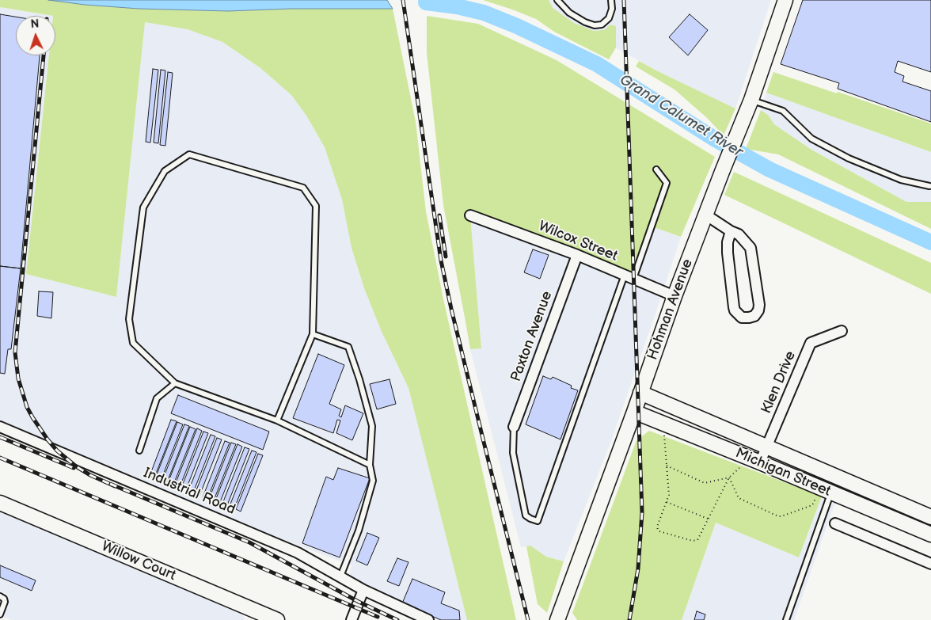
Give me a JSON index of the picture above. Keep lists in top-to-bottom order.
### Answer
{
  "streets": {
    "main road": ["Hohman Avenue", "Michigan Street", "Willow Court"],
    "street": [
      "Wilcox Street",
      "Paxton Avenue",
      "Klen Drive",
      "Industrial Road"
    ]
  },
  "crossings": [
    ["Wilcox Street", "Hohman Avenue"],
    ["Wilcox Street", "Paxton Avenue"],
    ["Hohman Avenue", "Michigan Street"],
    ["Klen Drive", "Michigan Street"]
  ],
  "water": ["Grand Calumet River"],
  "north": "top"
}
